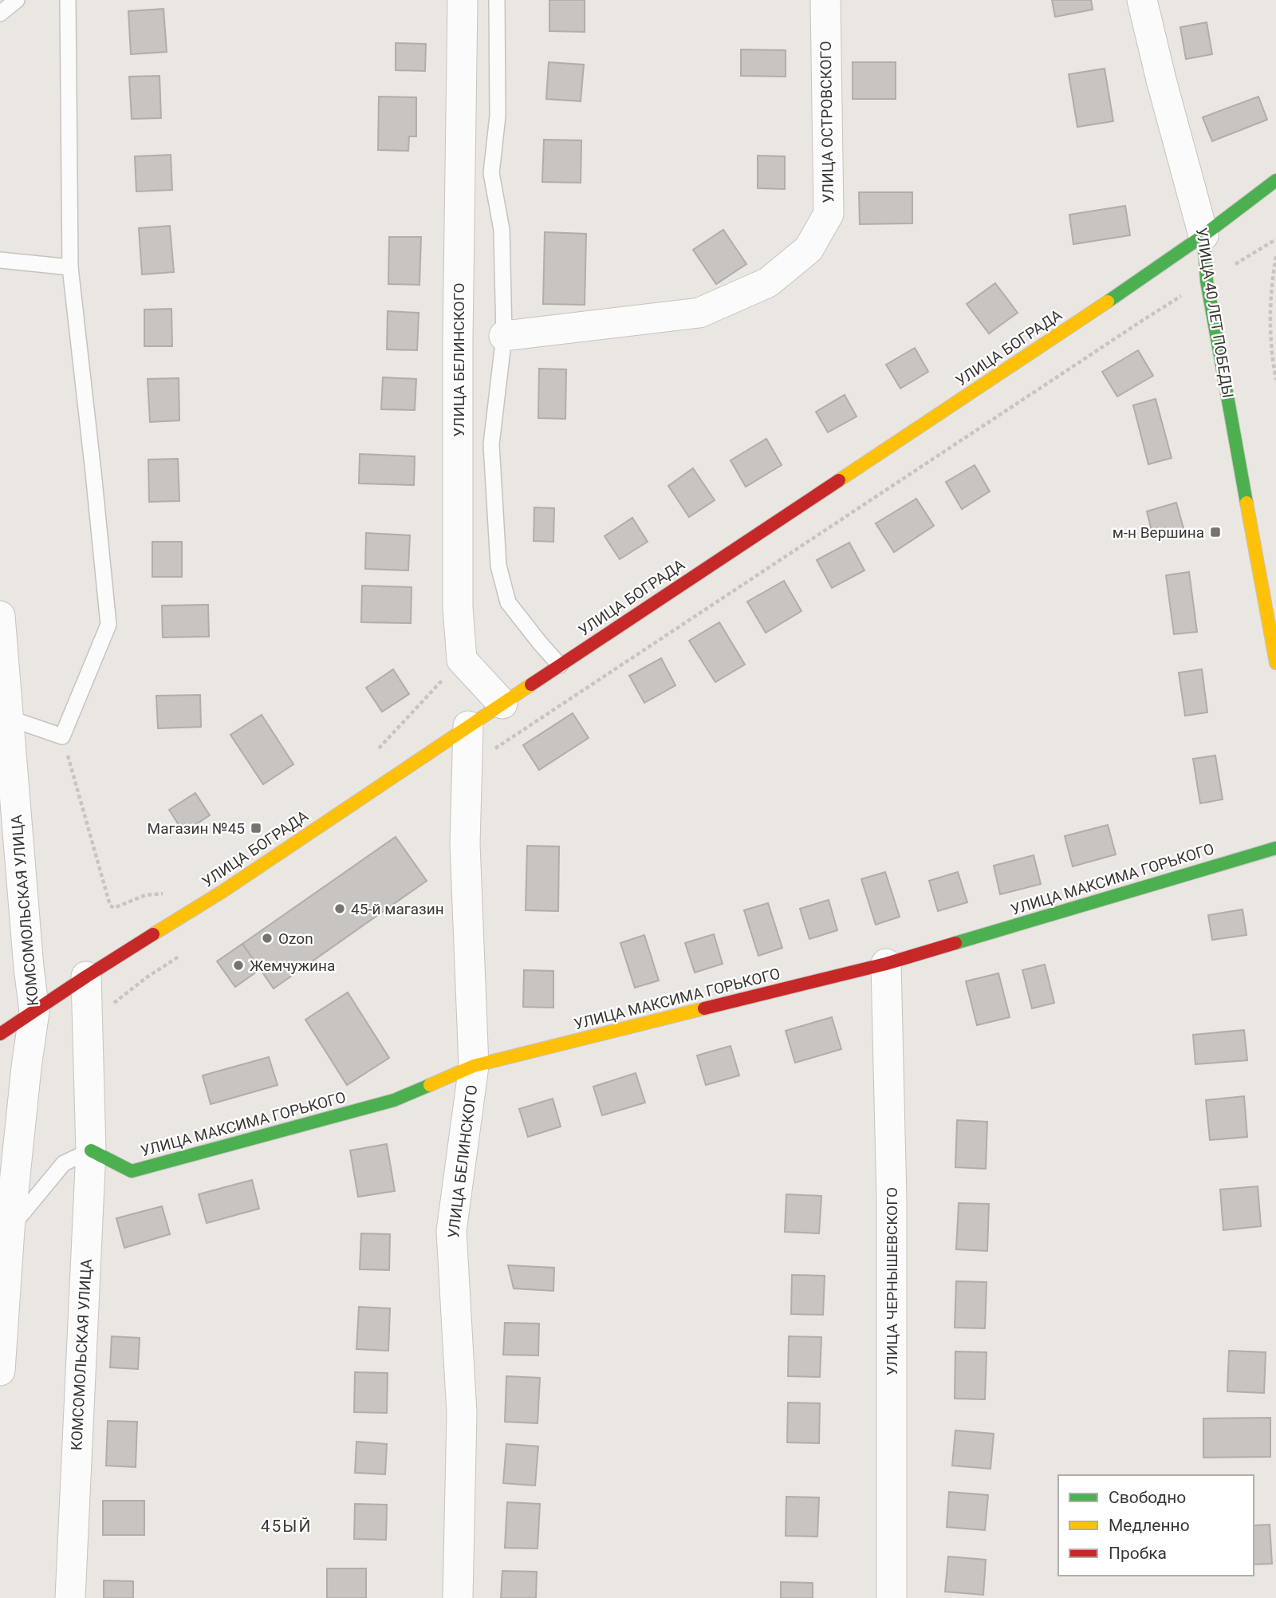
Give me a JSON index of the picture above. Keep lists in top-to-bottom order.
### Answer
{
  "streets": {
    "main road": ["УЛИЦА 40 ЛЕТ ПОБЕДЫ", "УЛИЦА БОГРАДА", "УЛИЦА МАКСИМА ГОРЬКОГО"],
    "street": [
      "УЛИЦА ОСТРОВСКОГО",
      "УЛИЦА БЕЛИНСКОГО",
      "КОМСОМОЛЬСКАЯ УЛИЦА",
      "УЛИЦА ЧЕРНЫШЕВСКОГО"
    ]
  },
  "crossings": [
    ["УЛИЦА 40 ЛЕТ ПОБЕДЫ", "УЛИЦА БОГРАДА"],
    ["УЛИЦА БОГРАДА", "УЛИЦА БЕЛИНСКОГО"],
    ["УЛИЦА БОГРАДА", "КОМСОМОЛЬСКАЯ УЛИЦА"],
    ["УЛИЦА БЕЛИНСКОГО", "УЛИЦА МАКСИМА ГОРЬКОГО"],
    ["УЛИЦА МАКСИМА ГОРЬКОГО", "КОМСОМОЛЬСКАЯ УЛИЦА"],
    ["УЛИЦА МАКСИМА ГОРЬКОГО", "УЛИЦА ЧЕРНЫШЕВСКОГО"]
  ],
  "districts": ["45ЫЙ"],
  "places": {
    "transit": ["м-н Вершина", "Магазин №45"],
    "other": ["45-й магазин", "Ozon", "Жемчужина"]
  },
  "legend": ["Свободно", "Медленно", "Пробка"]
}
